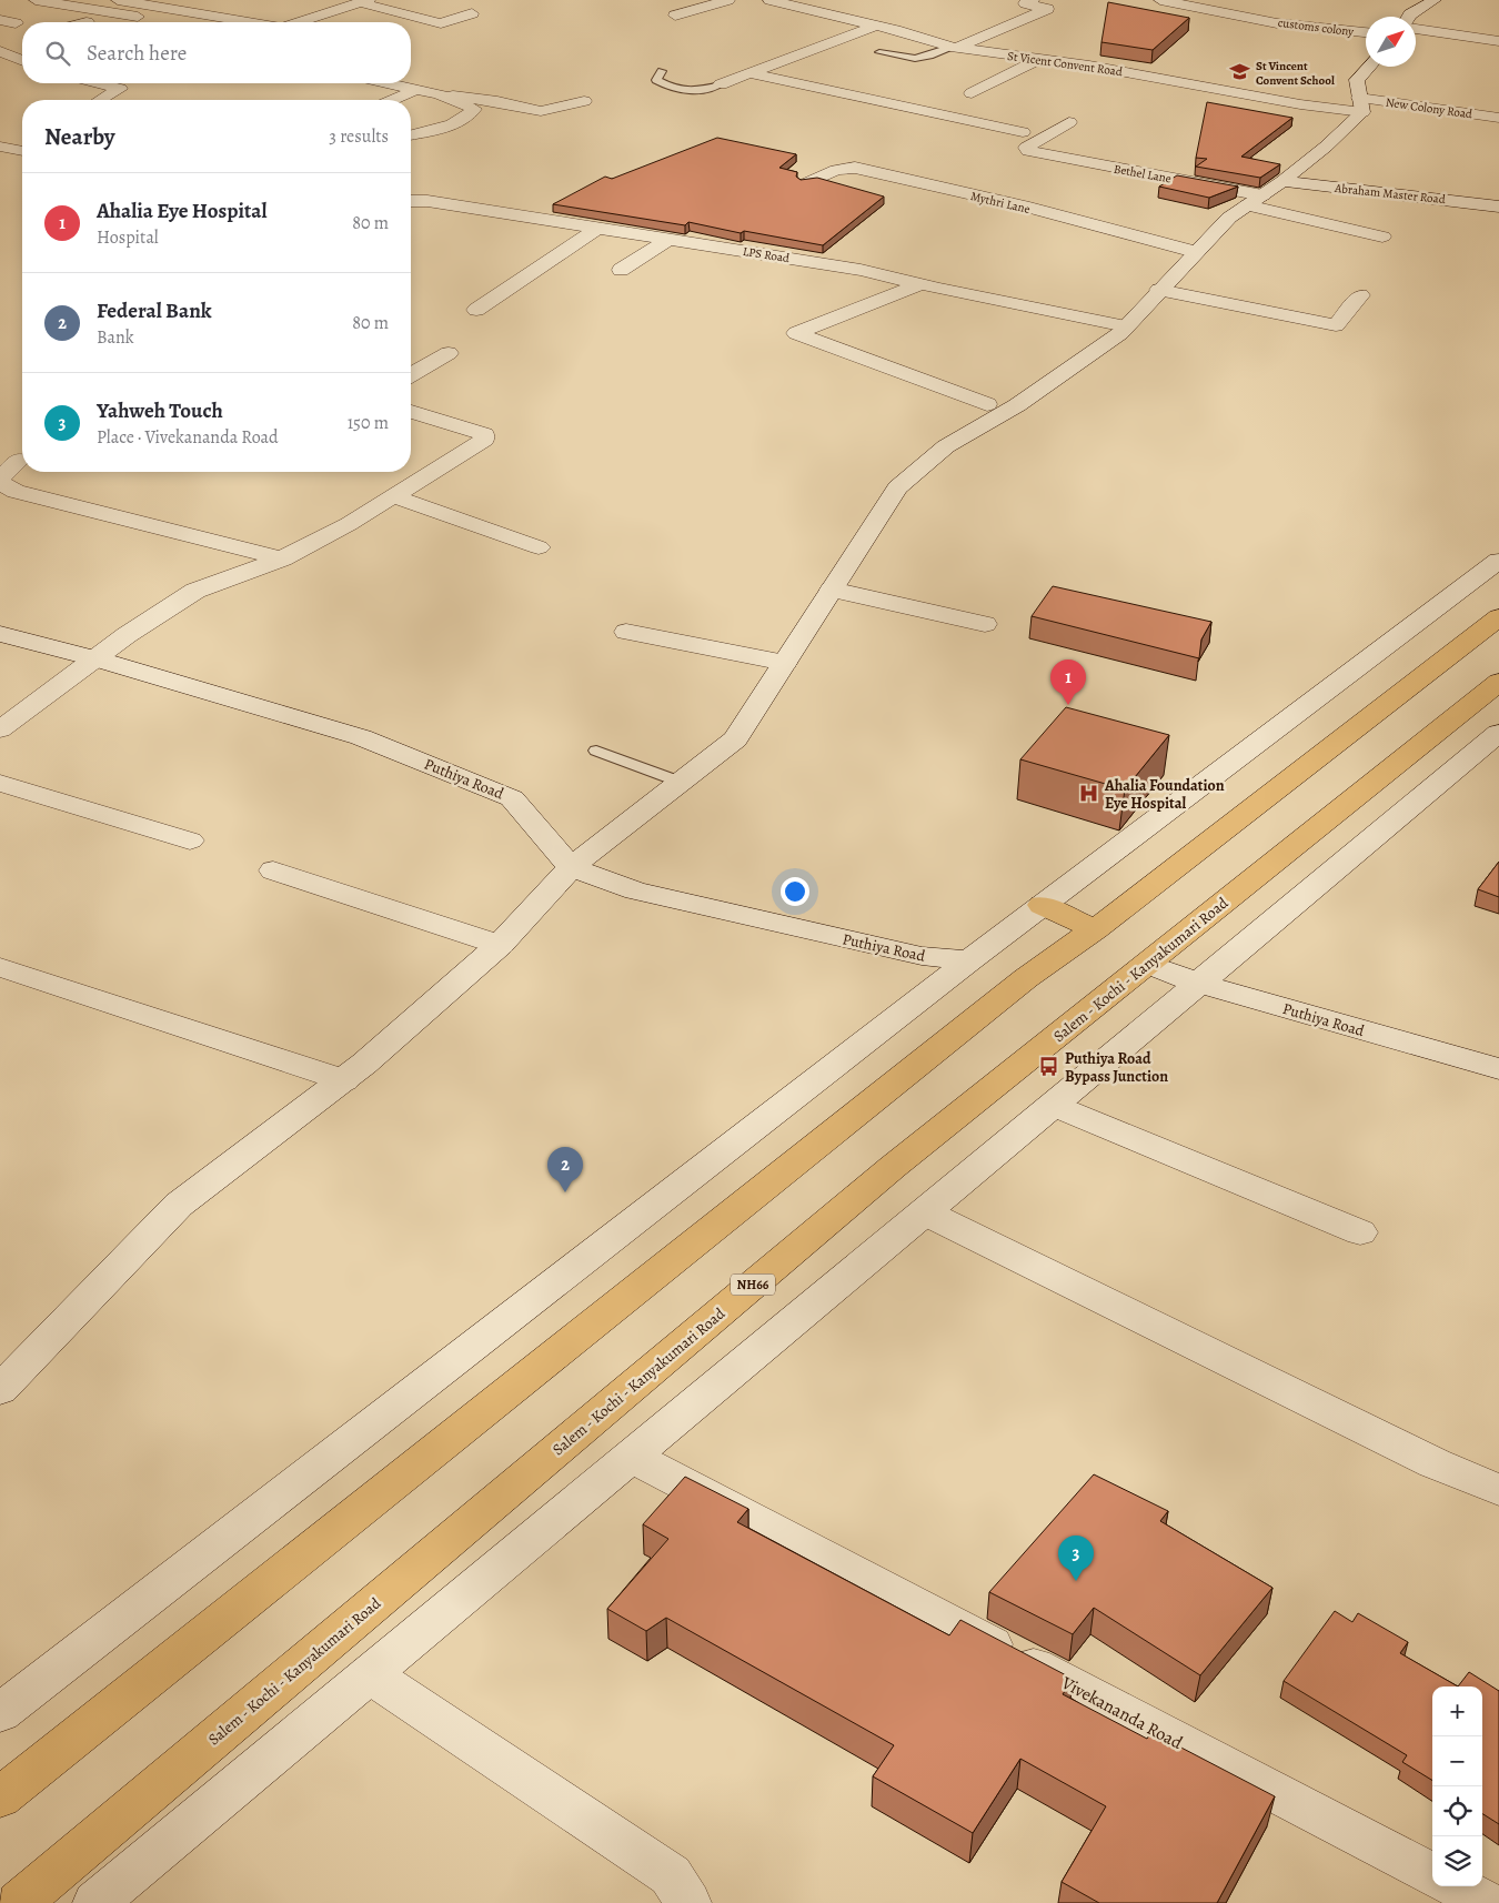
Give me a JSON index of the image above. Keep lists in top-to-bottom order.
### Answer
{
  "streets": {
    "highway": ["Salem - Kochi - Kanyakumari Road", "NH66"],
    "street": [
      "customs colony",
      "St Vicent Convent Road",
      "New Colony Road",
      "Bethel Lane",
      "Abraham Master Road",
      "Mythri Lane",
      "LPS Road",
      "Puthiya Road",
      "Vivekananda Road"
    ]
  },
  "crossings": [
    ["St Vicent Convent Road", "New Colony Road"],
    ["Bethel Lane", "Abraham Master Road"],
    ["Puthiya Road", "Salem - Kochi - Kanyakumari Road"]
  ],
  "places": {
    "school or university": ["St Vincent Convent School"],
    "hospital": ["Ahalia Foundation Eye Hospital"],
    "bus stop": ["Puthiya Road Bypass Junction"]
  },
  "north": "top right",
  "page": {
    "search": "Search here",
    "heading": ["Nearby", "3 results"],
    "list": [
      {
        "mark": "1",
        "name": "Ahalia Eye Hospital",
        "note": "Hospital",
        "value": "80 m"
      },
      {
        "mark": "2",
        "name": "Federal Bank",
        "note": "Bank",
        "value": "80 m"
      },
      {
        "mark": "3",
        "name": "Yahweh Touch",
        "note": "Place · Vivekananda Road",
        "value": "150 m"
      }
    ],
    "pins": ["1", "2", "3"],
    "map_buttons": ["+", "−"]
  }
}
